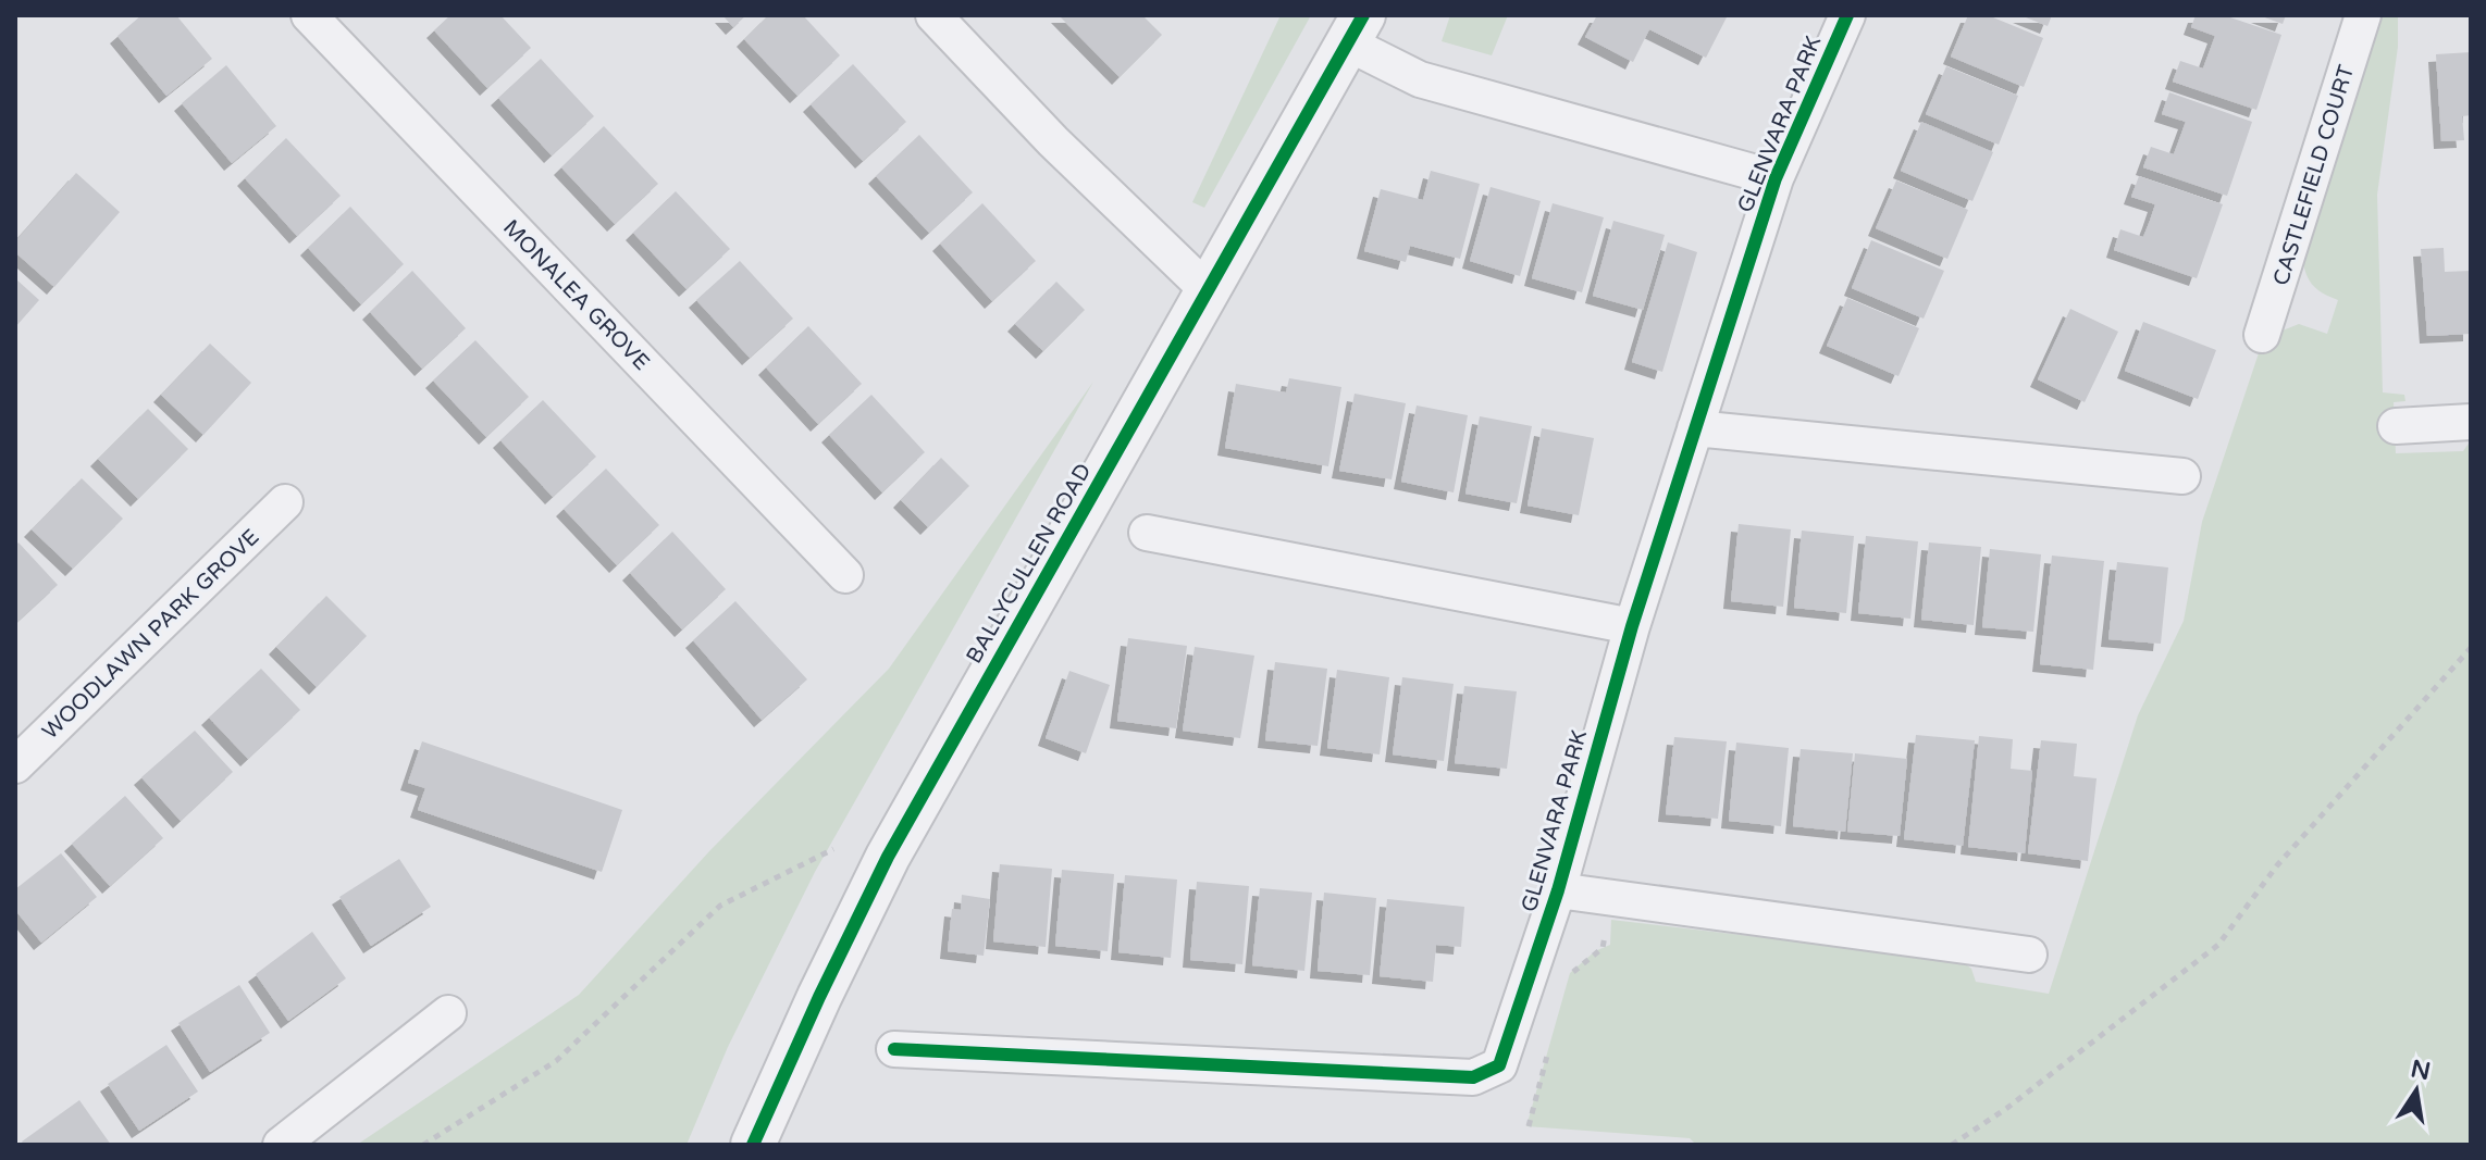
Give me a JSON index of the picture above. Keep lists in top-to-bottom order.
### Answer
{
  "streets": {
    "street": [
      "GLENVARA PARK",
      "CASTLEFIELD COURT",
      "MONALEA GROVE",
      "BALLYCULLEN ROAD",
      "WOODLAWN PARK GROVE"
    ]
  },
  "crossings": [
    ["GLENVARA PARK", "BALLYCULLEN ROAD"]
  ],
  "north": "top"
}
